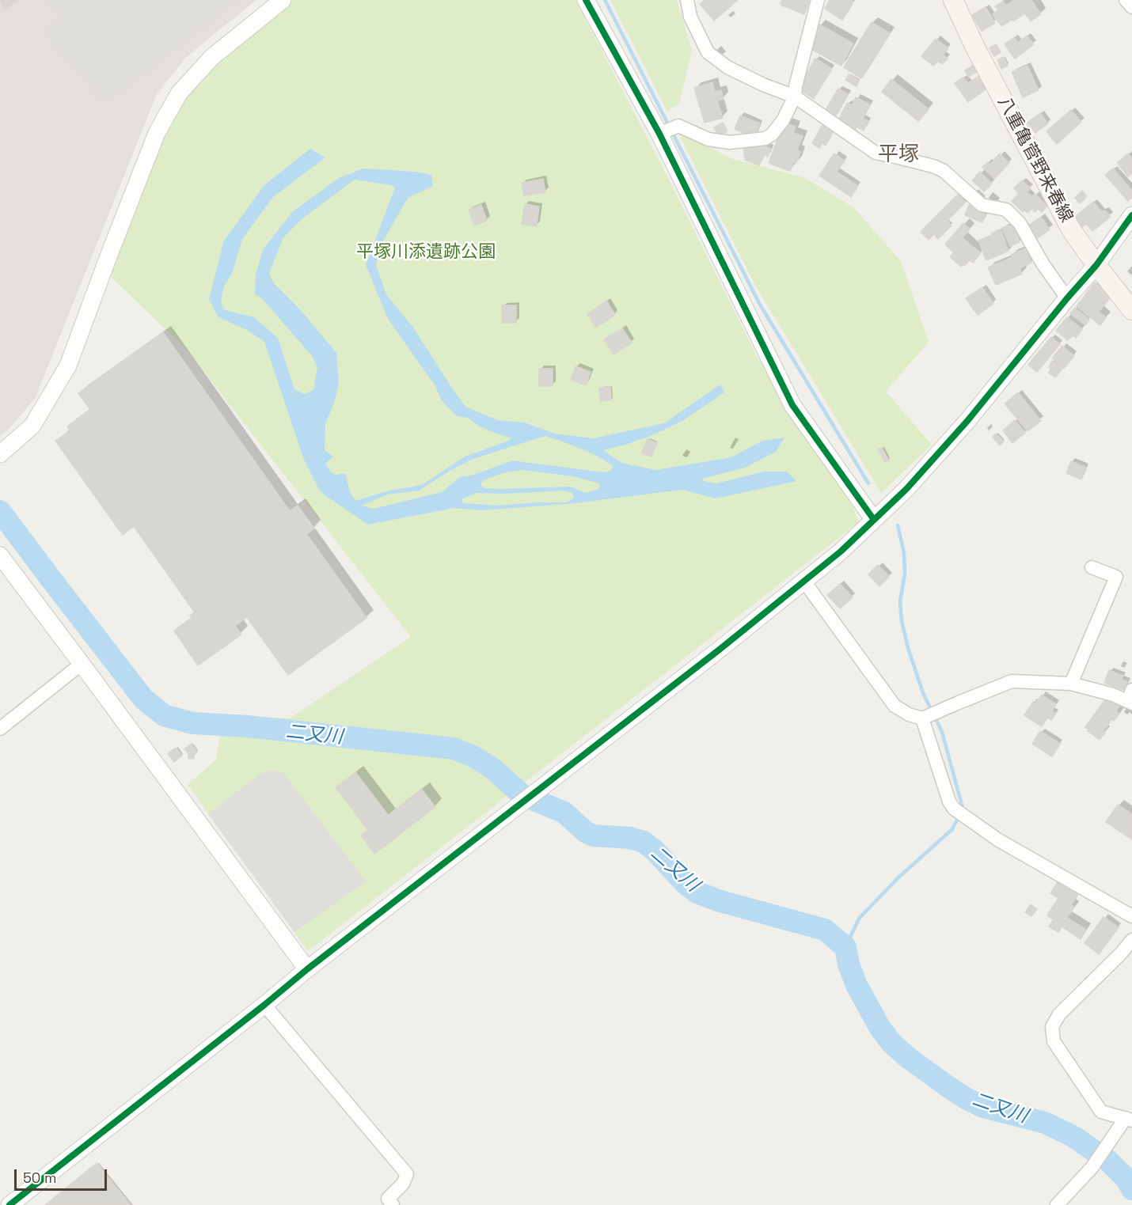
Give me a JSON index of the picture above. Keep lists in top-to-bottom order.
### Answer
{
  "streets": {
    "main road": ["八重亀菅野来春線"]
  },
  "districts": ["平塚"],
  "water": ["二又川"],
  "parks": ["平塚川添遺跡公園"],
  "scale_bar": "50 m"
}
